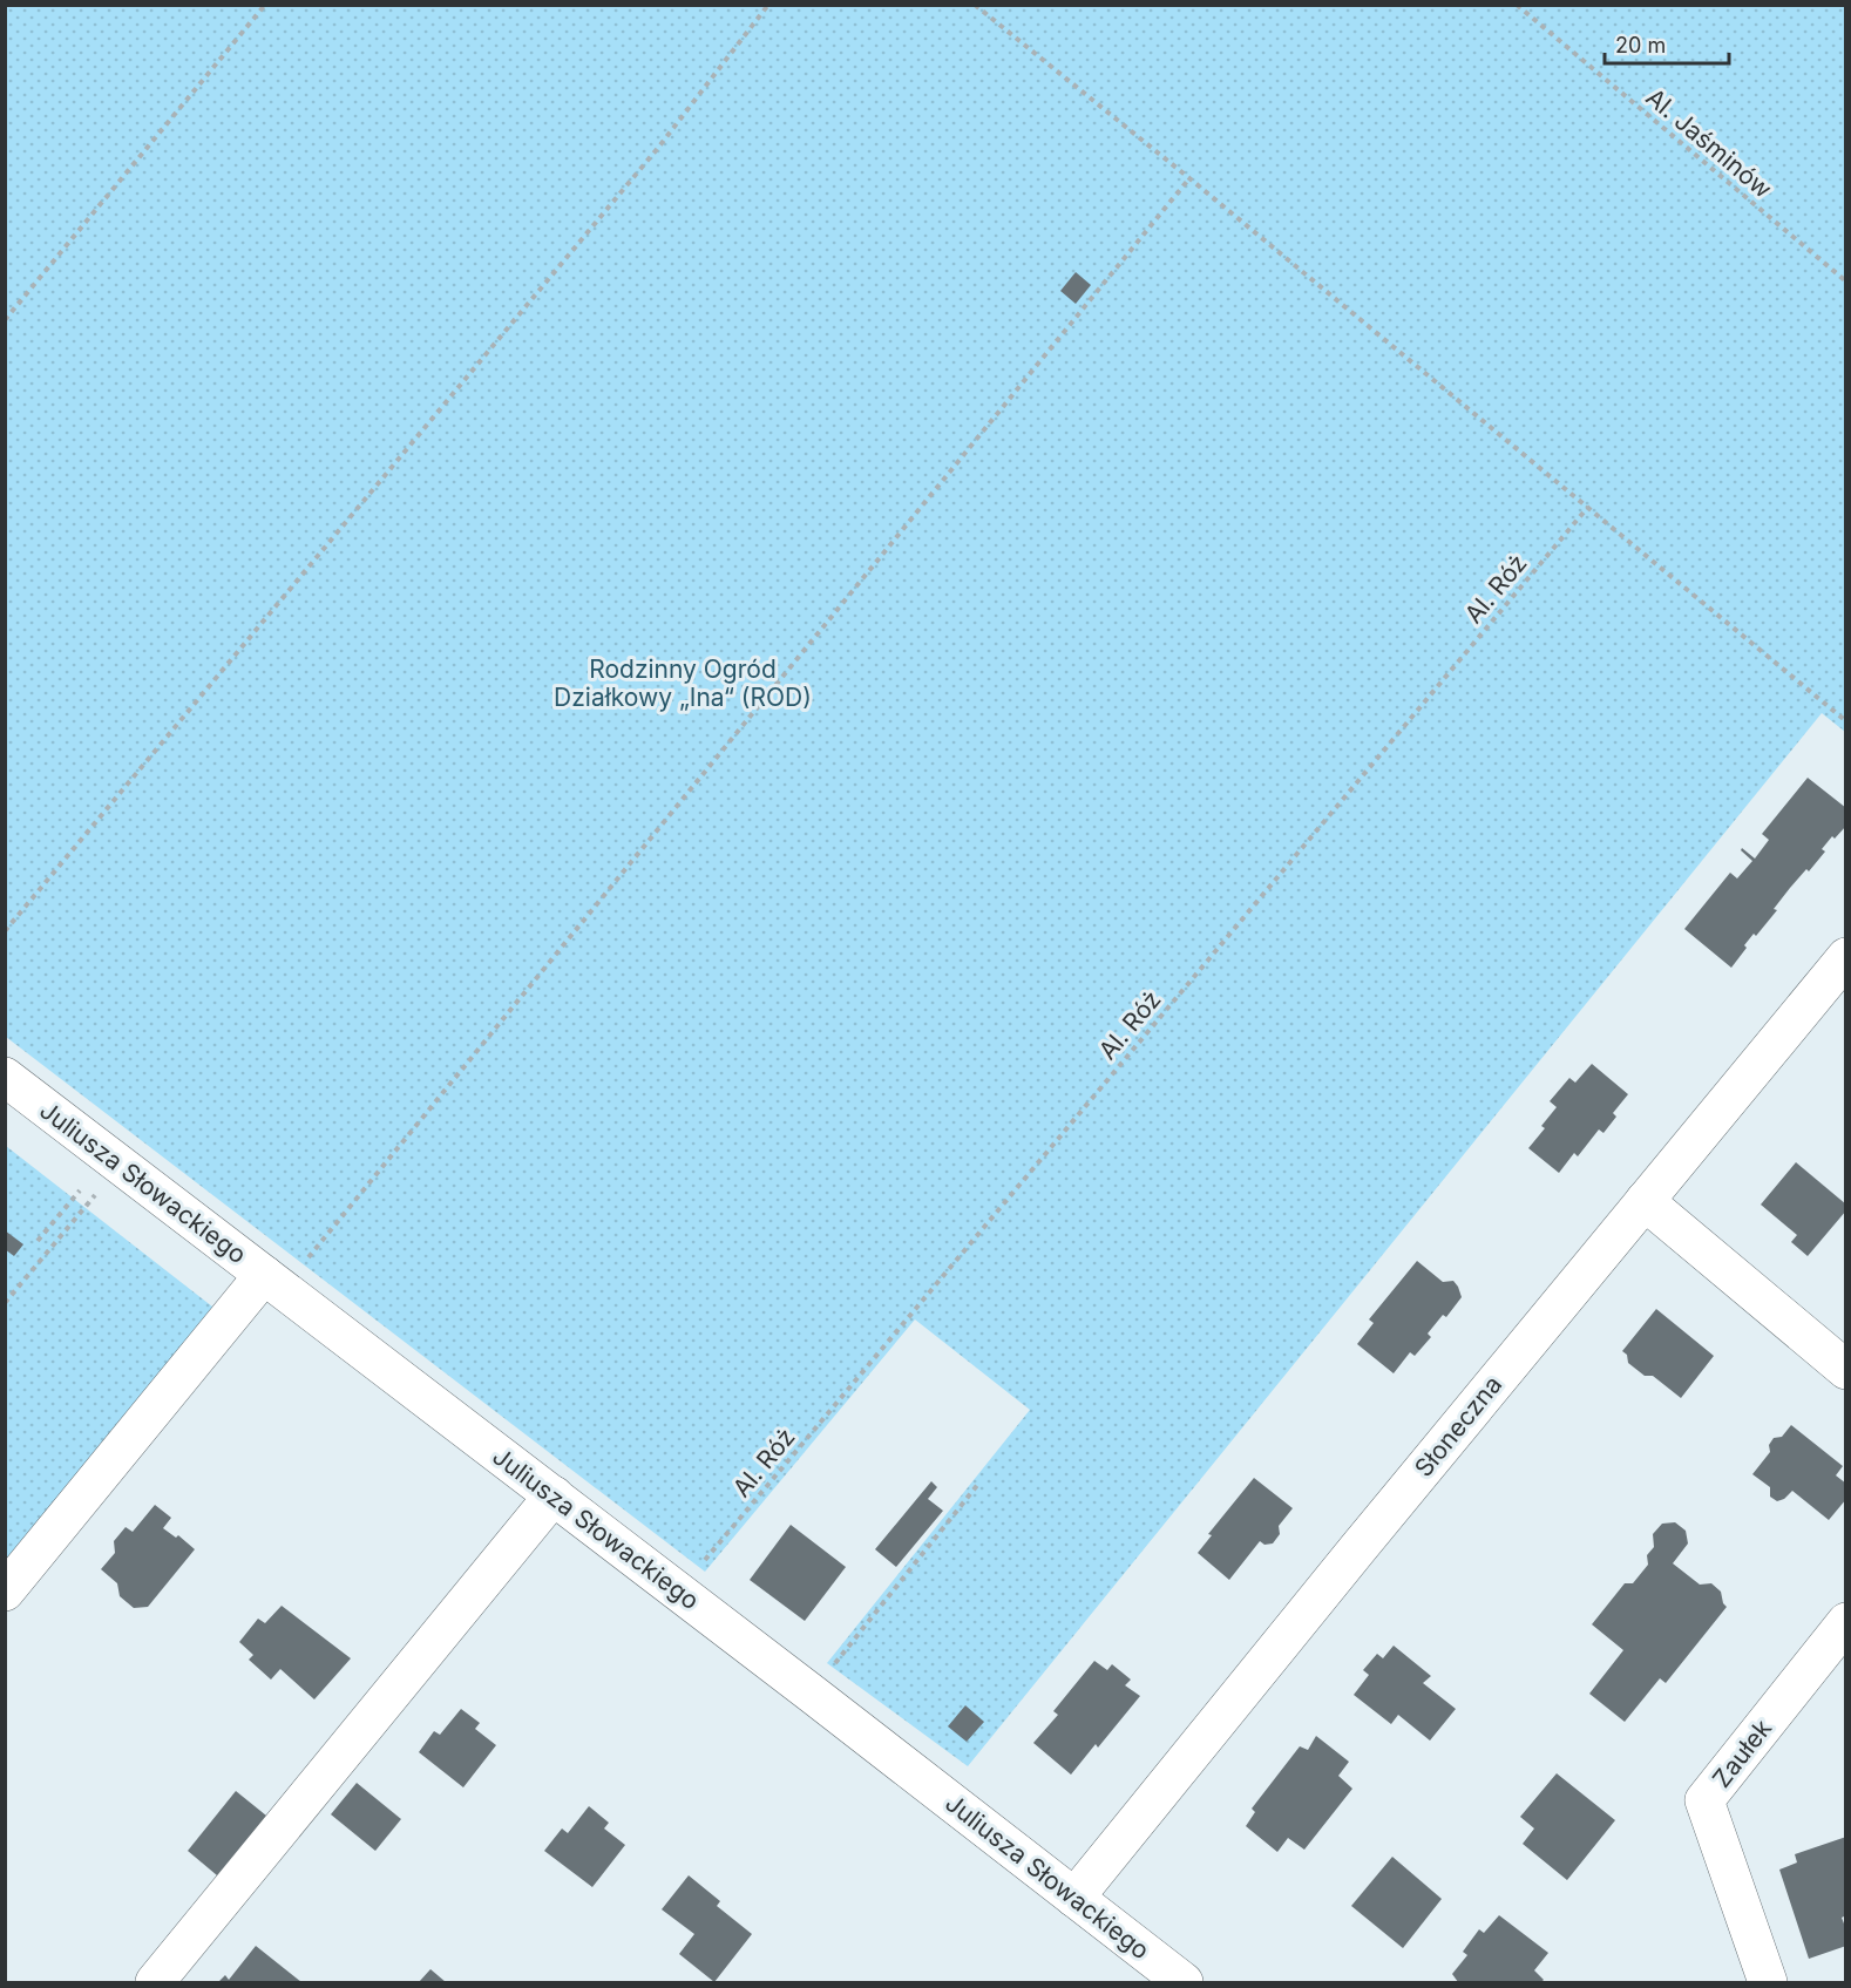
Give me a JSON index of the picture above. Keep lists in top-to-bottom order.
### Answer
{
  "streets": {
    "street": ["Juliusza Słowackiego", "Słoneczna", "Zaułek"],
    "path": ["Al. Jaśminów", "Al. Róż"]
  },
  "crossings": [
    ["Juliusza Słowackiego", "Słoneczna"]
  ],
  "parks": ["Rodzinny Ogród Działkowy „Ina“ (ROD)"],
  "scale_bar": "20 m"
}
